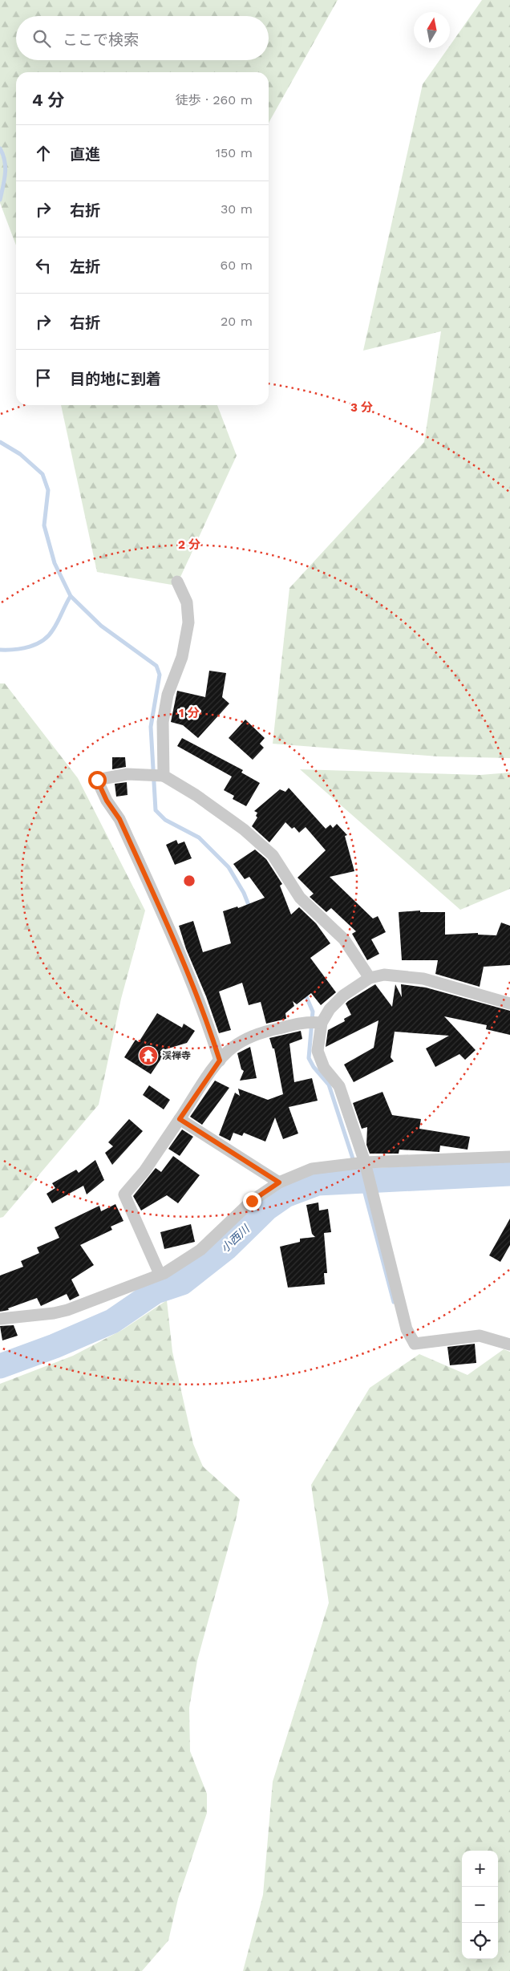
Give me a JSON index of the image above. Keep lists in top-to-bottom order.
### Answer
{
  "water": ["小西川"],
  "places": {
    "temple": ["渓禅寺"]
  },
  "north": "top",
  "page": {
    "search": "ここで検索",
    "heading": ["4 分", "徒歩 · 260 m"],
    "list": [
      ["直進", "150 m"],
      ["右折", "30 m"],
      ["左折", "60 m"],
      ["右折", "20 m"],
      "目的地に到着"
    ],
    "map_buttons": ["+", "−"]
  },
  "rings": ["3 分", "2 分", "1 分"]
}
